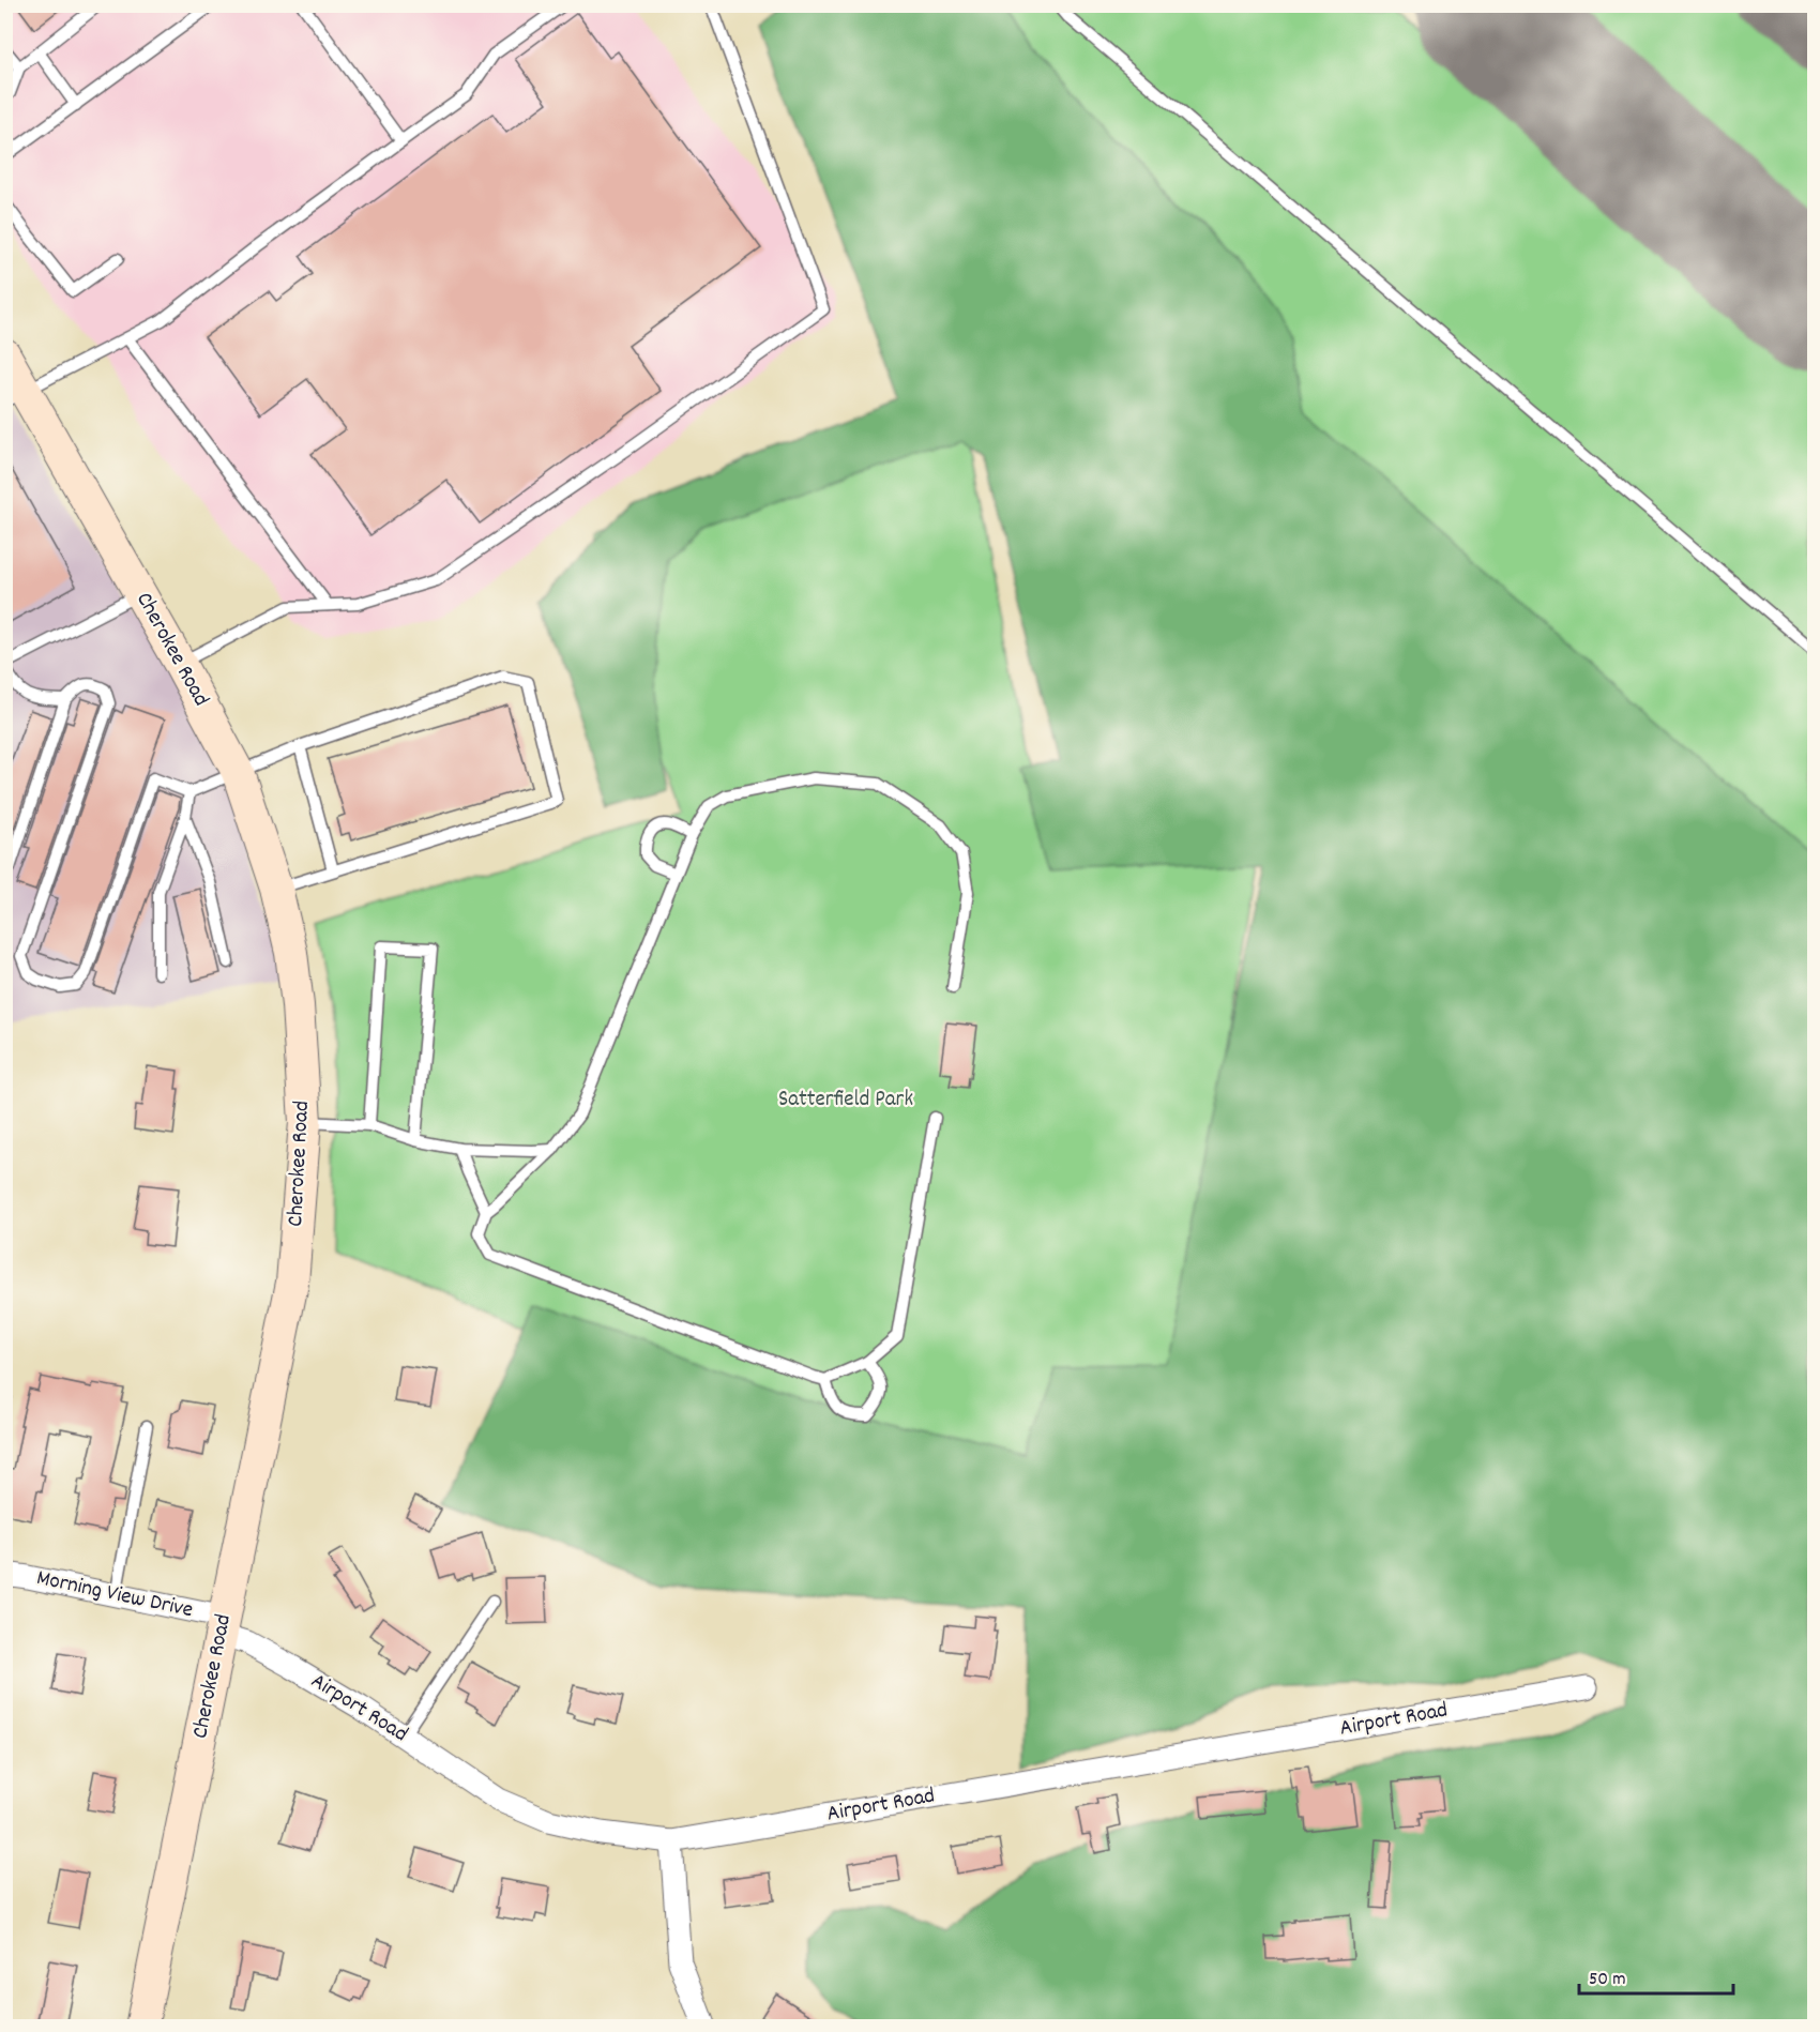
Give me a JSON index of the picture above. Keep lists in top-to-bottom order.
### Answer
{
  "streets": {
    "main road": ["Cherokee Road"],
    "street": ["Morning View Drive", "Airport Road"]
  },
  "crossings": [
    ["Cherokee Road", "Morning View Drive"],
    ["Cherokee Road", "Airport Road"],
    ["Morning View Drive", "Airport Road"]
  ],
  "parks": ["Satterfield Park"],
  "scale_bar": "50 m"
}
